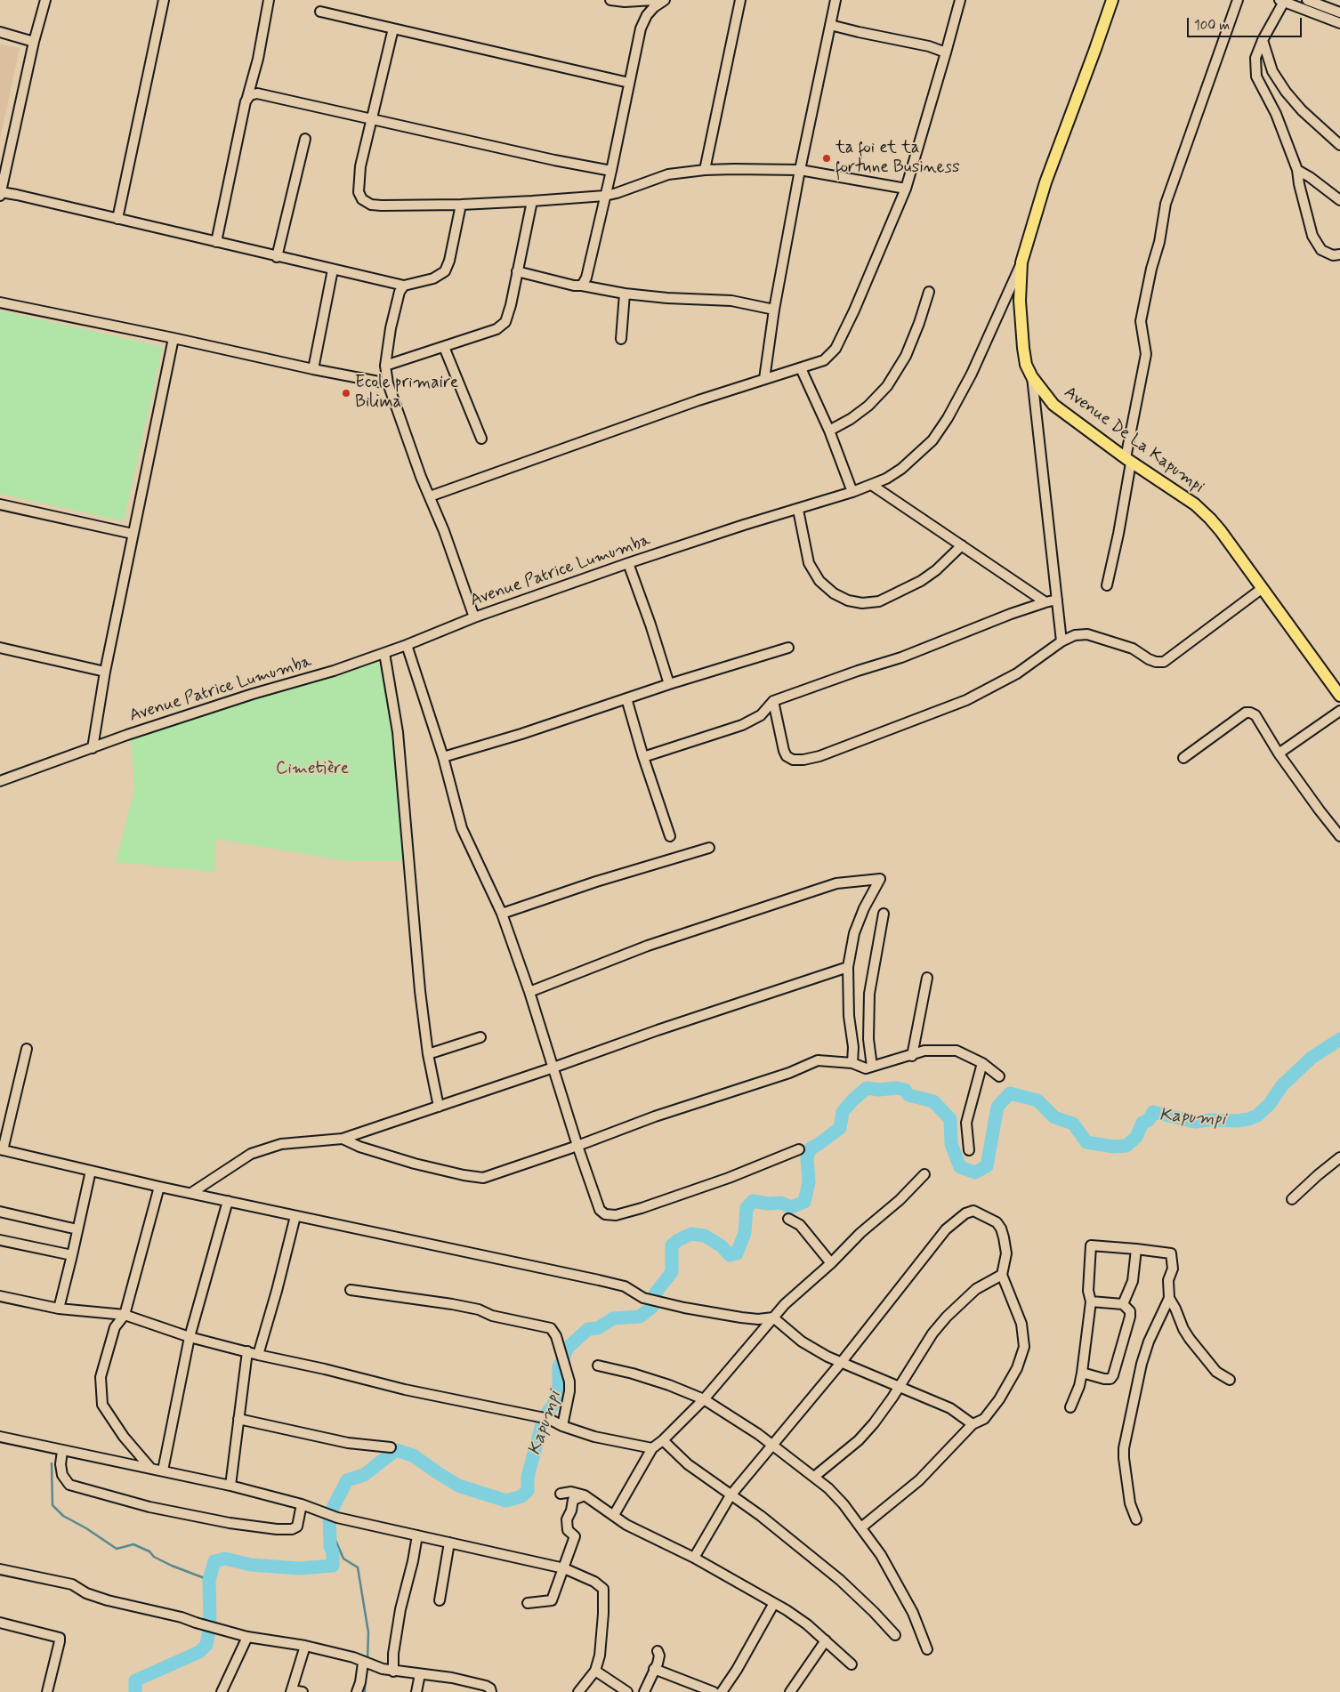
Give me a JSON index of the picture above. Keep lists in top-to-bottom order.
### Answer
{
  "streets": {
    "main road": ["Avenue De La Kapumpi"],
    "street": ["Avenue Patrice Lumumba"]
  },
  "crossings": [
    ["Avenue De La Kapumpi", "Avenue Patrice Lumumba"]
  ],
  "water": ["Kapumpi"],
  "parks": ["Cimetière"],
  "places": ["ta foi et ta fortune Business", "Ecole primaire Bilima"],
  "scale_bar": "100 m"
}
